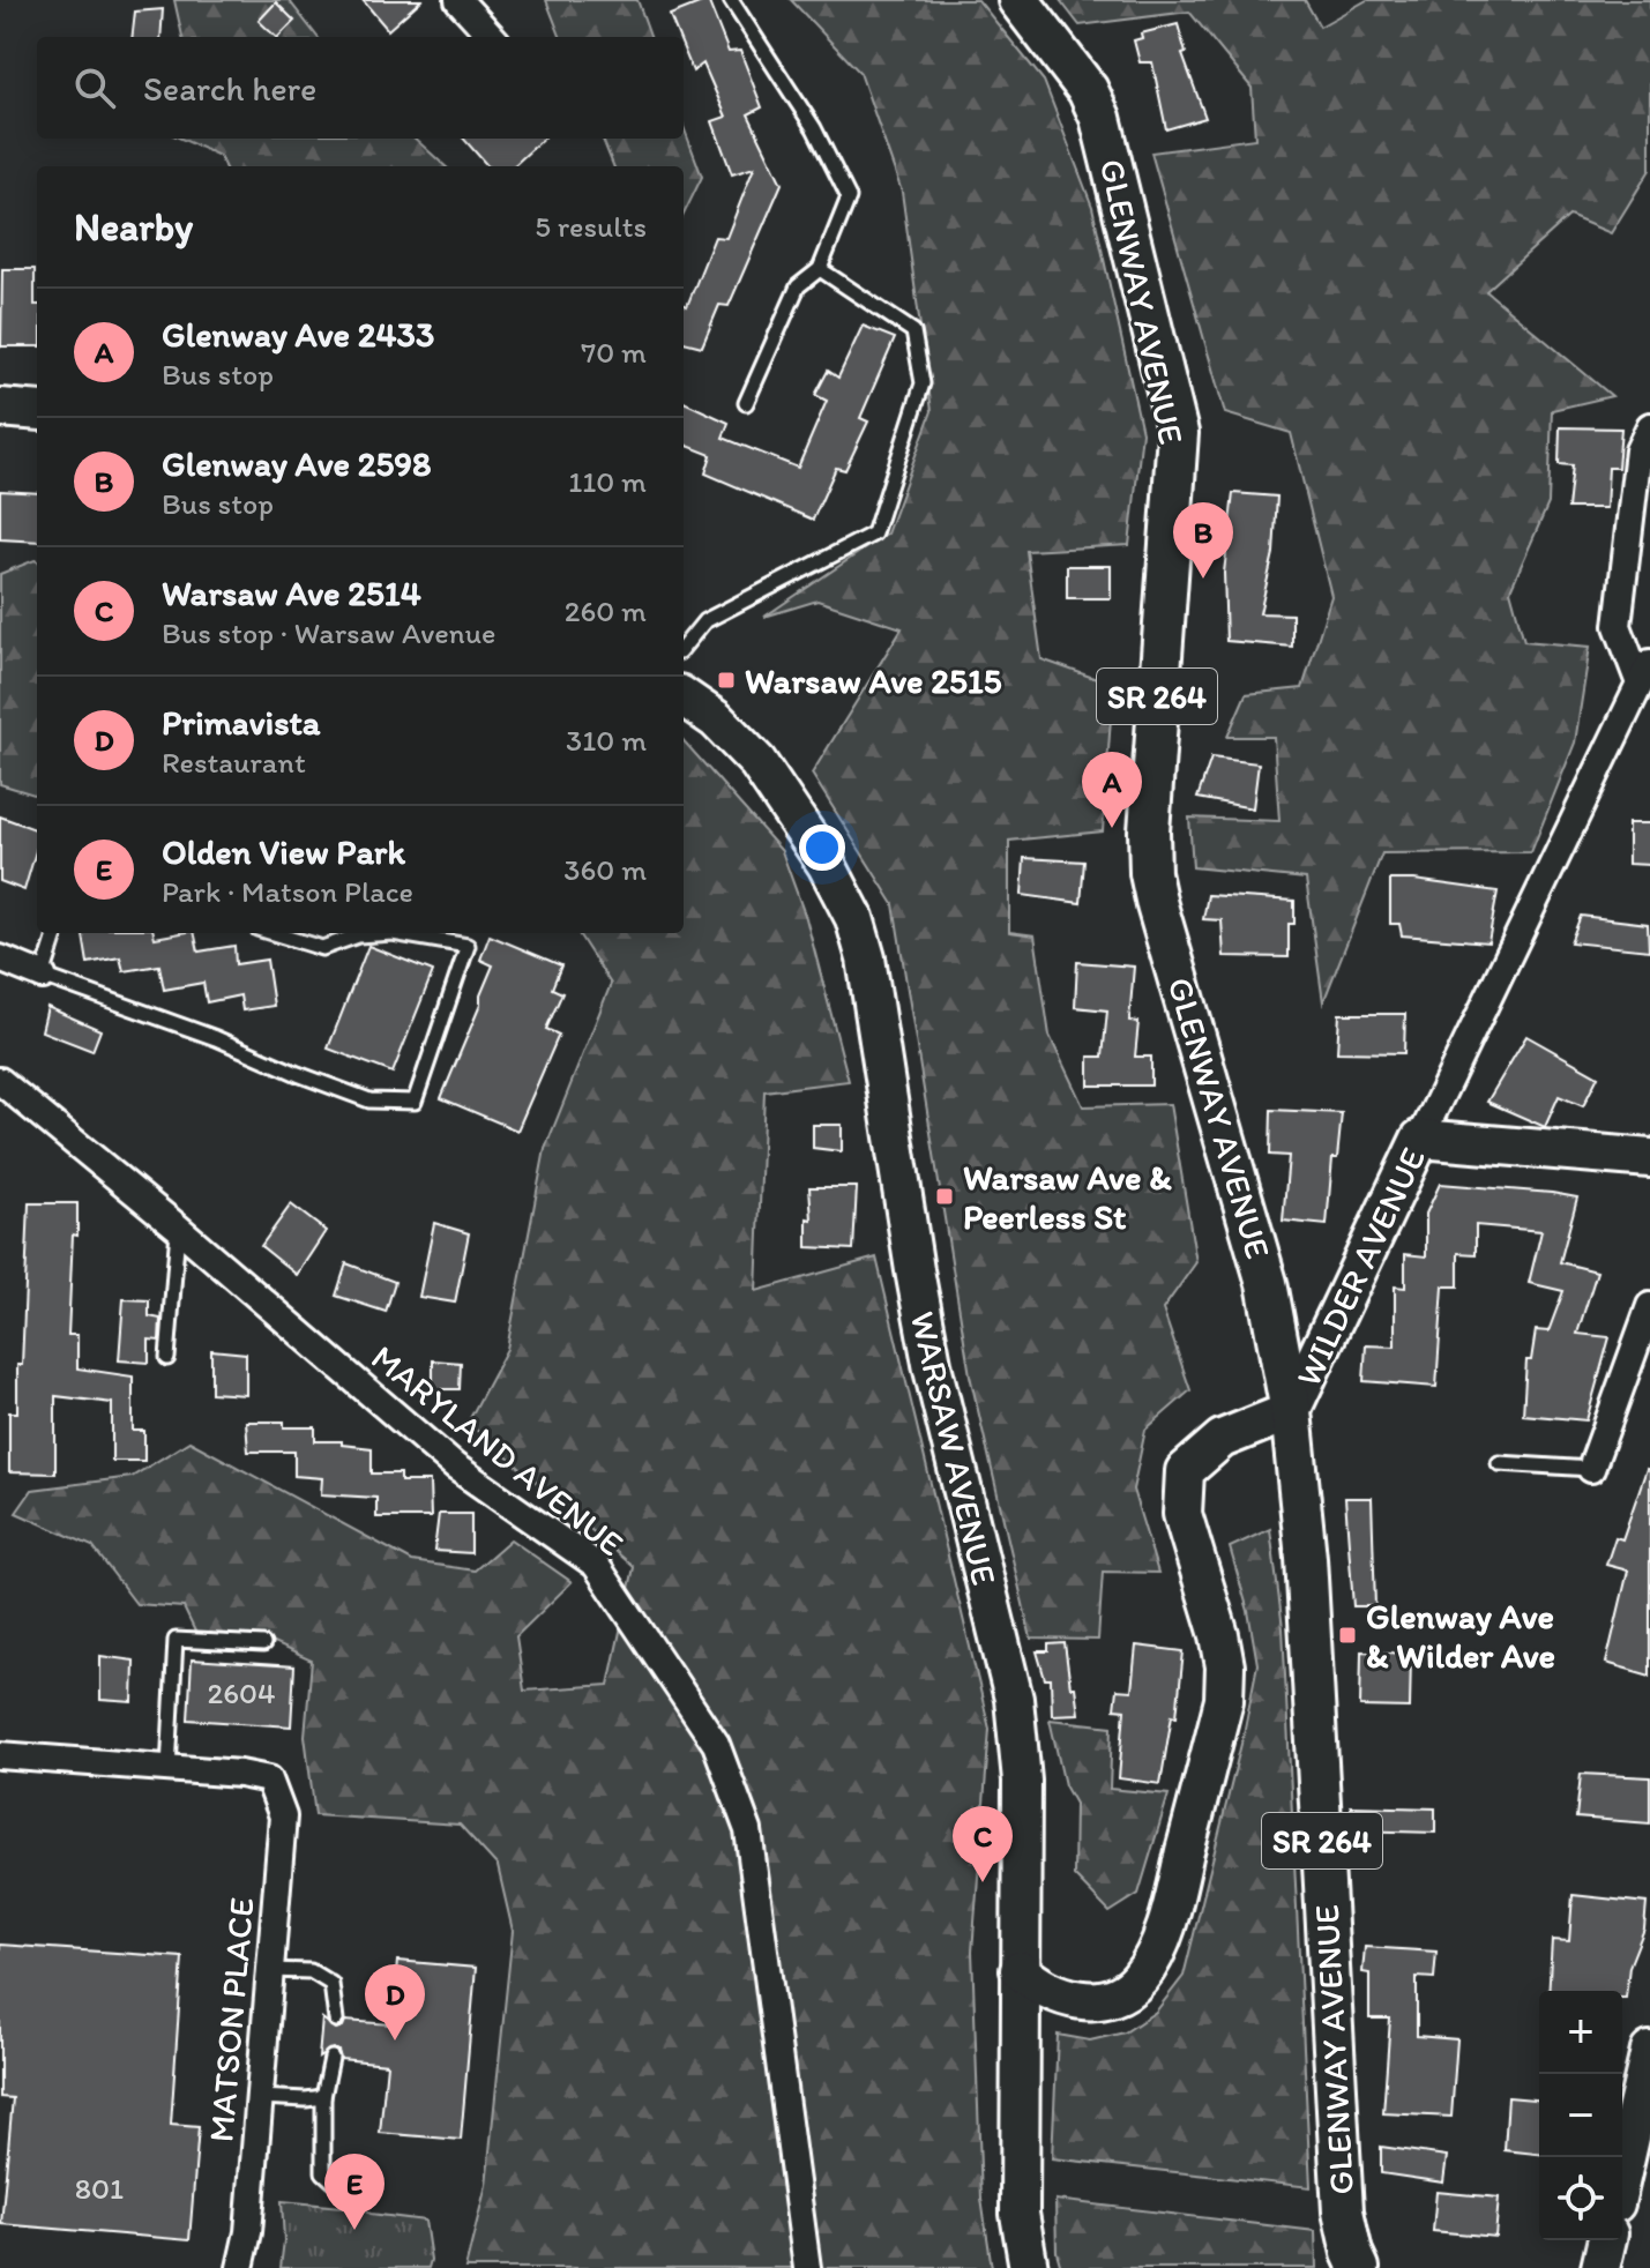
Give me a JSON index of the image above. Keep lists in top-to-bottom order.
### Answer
{
  "streets": {
    "main road": [
      "GLENWAY AVENUE",
      "SR 264",
      "WILDER AVENUE",
      "WARSAW AVENUE"
    ],
    "street": ["MARYLAND AVENUE", "MATSON PLACE"]
  },
  "crossings": [
    ["GLENWAY AVENUE", "WILDER AVENUE"],
    ["WILDER AVENUE", "WARSAW AVENUE"]
  ],
  "places": {
    "transit": ["Warsaw Ave 2515", "Warsaw Ave & Peerless St", "Glenway Ave & Wilder Ave"]
  },
  "house_numbers": ["2604", "801"],
  "page": {
    "search": "Search here",
    "heading": ["Nearby", "5 results"],
    "list": [
      {
        "mark": "A",
        "name": "Glenway Ave 2433",
        "note": "Bus stop",
        "value": "70 m"
      },
      {
        "mark": "B",
        "name": "Glenway Ave 2598",
        "note": "Bus stop",
        "value": "110 m"
      },
      {
        "mark": "C",
        "name": "Warsaw Ave 2514",
        "note": "Bus stop · Warsaw Avenue",
        "value": "260 m"
      },
      {
        "mark": "D",
        "name": "Primavista",
        "note": "Restaurant",
        "value": "310 m"
      },
      {
        "mark": "E",
        "name": "Olden View Park",
        "note": "Park · Matson Place",
        "value": "360 m"
      }
    ],
    "pins": [
      "B",
      "A",
      "C",
      "D",
      "E"
    ],
    "map_buttons": ["+", "−"]
  }
}
